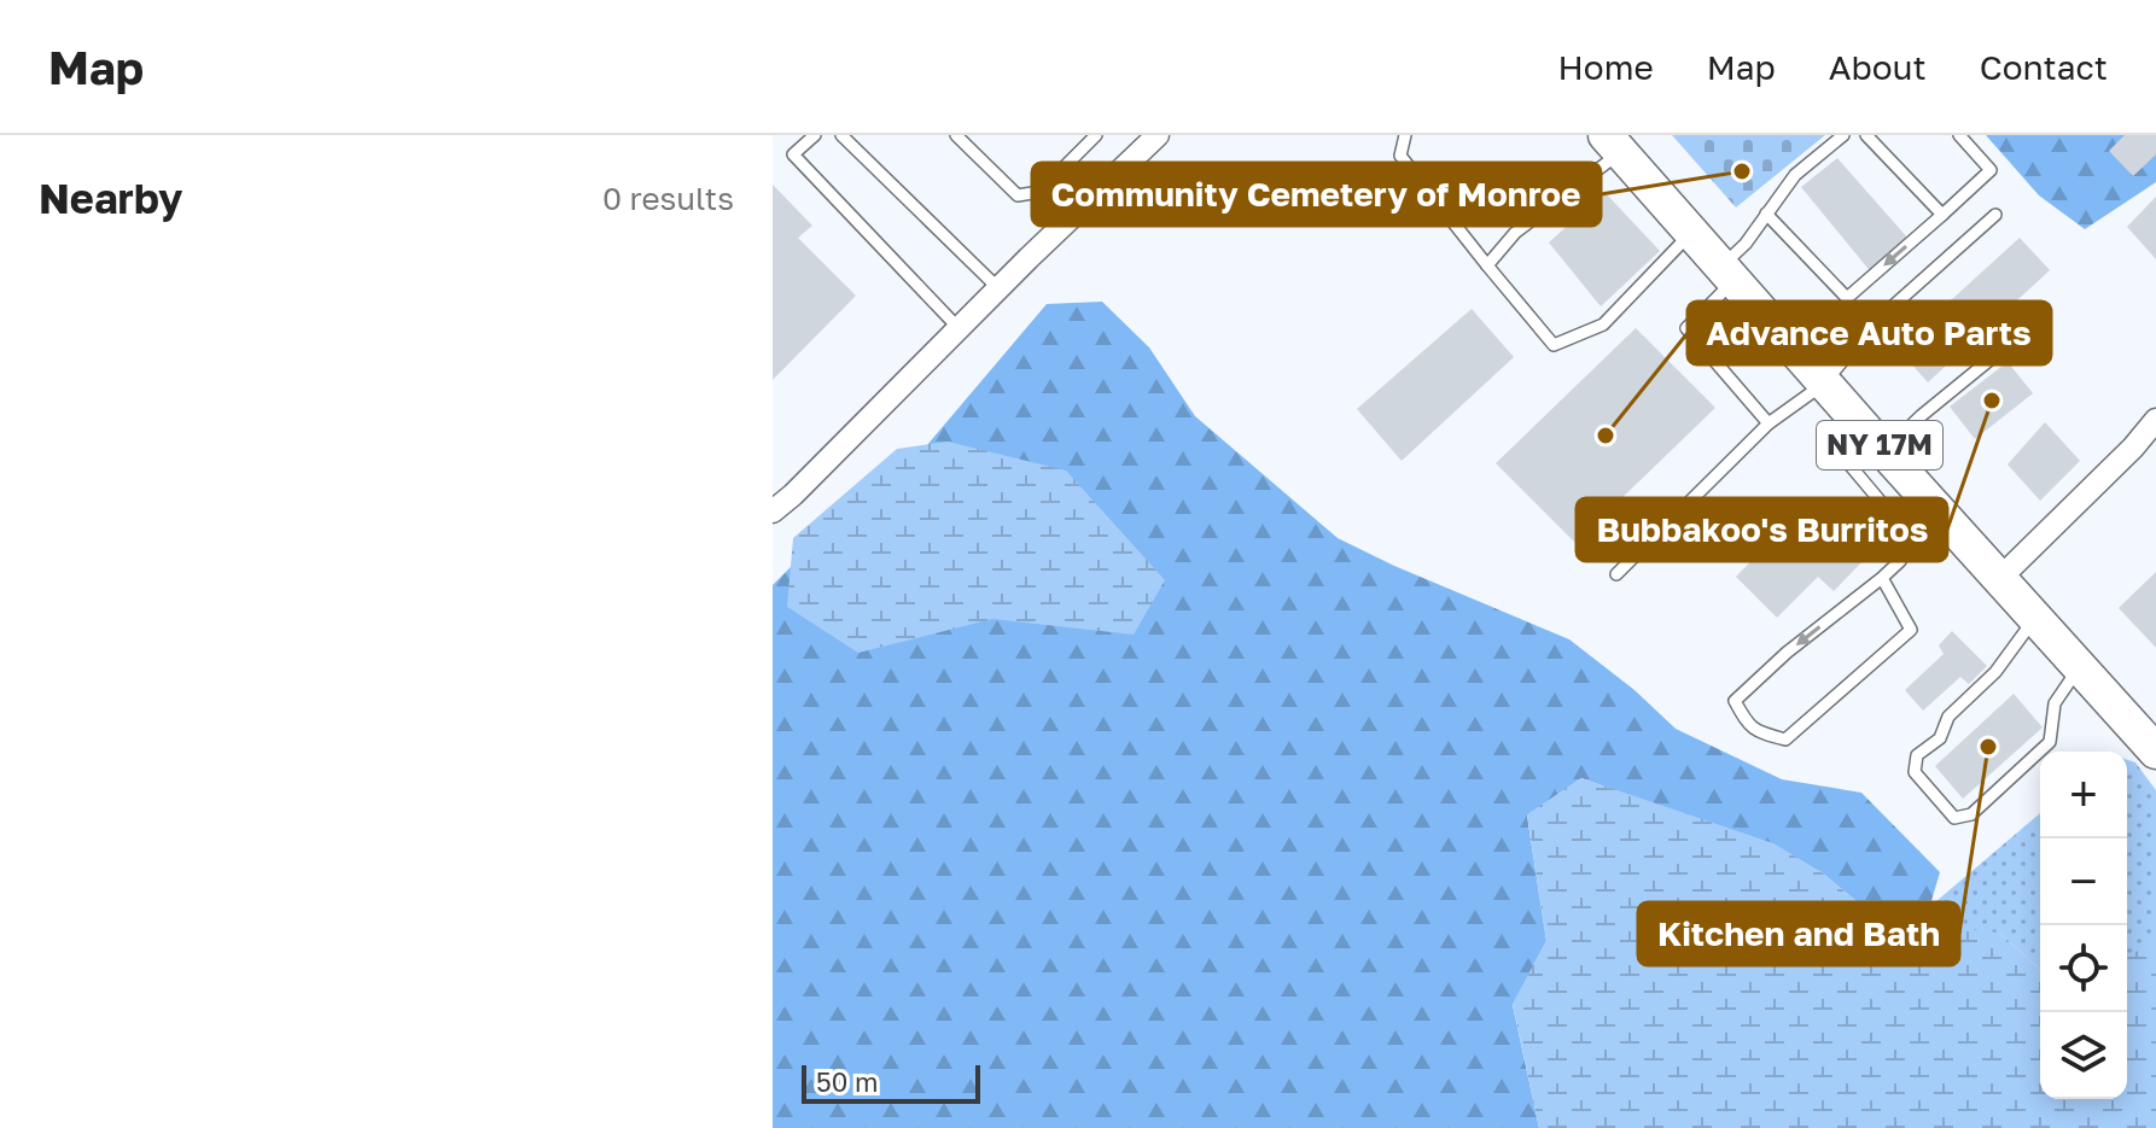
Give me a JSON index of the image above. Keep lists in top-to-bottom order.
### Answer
{
  "streets": {
    "main road": ["NY 17M"]
  },
  "places": [
    "Community Cemetery of Monroe",
    "Bubbakoo's Burritos",
    "Advance Auto Parts",
    "Kitchen and Bath"
  ],
  "scale_bar": "50 m",
  "page": {
    "header": "Map",
    "nav": [
      "Home",
      "Map",
      "About",
      "Contact"
    ],
    "heading": ["Nearby", "0 results"],
    "map_buttons": ["+", "−"],
    "scale": "50 m"
  }
}
